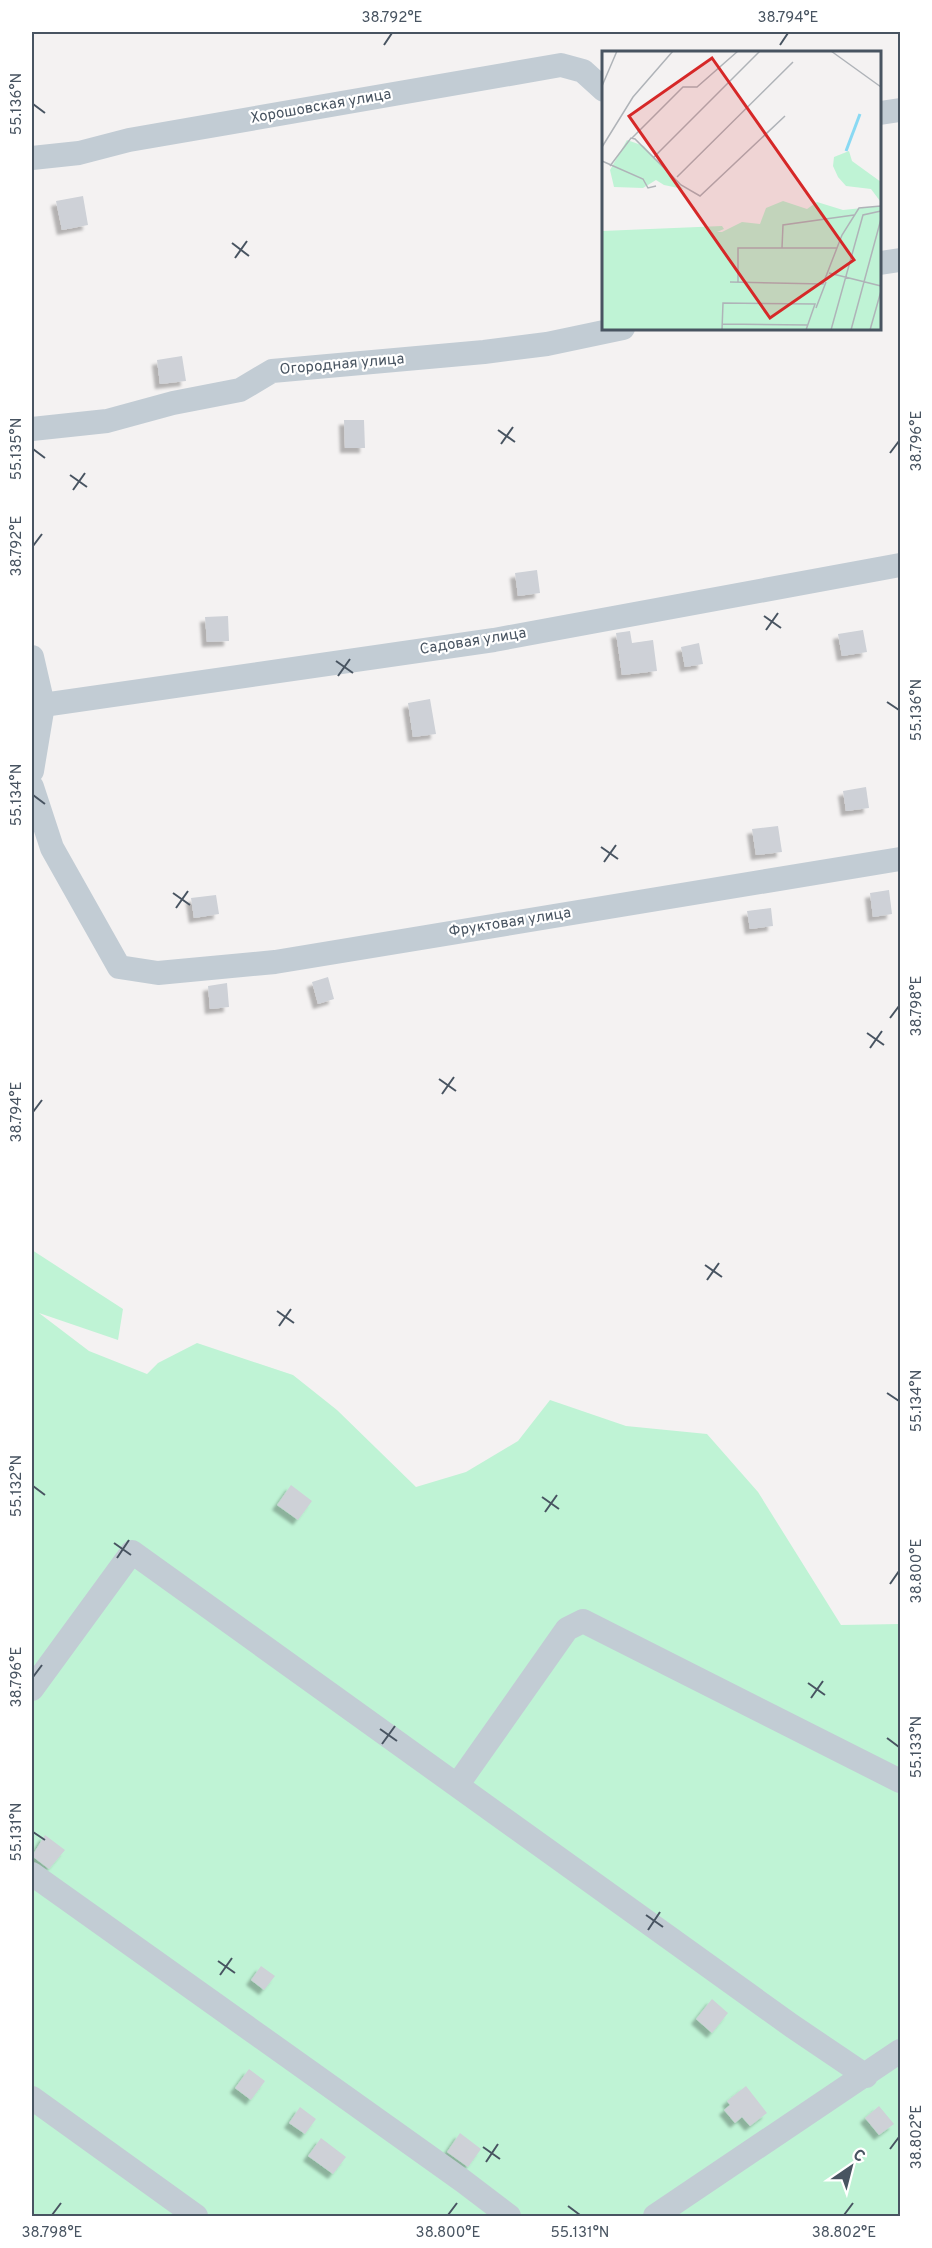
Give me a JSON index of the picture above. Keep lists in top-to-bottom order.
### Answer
{
  "streets": {
    "street": [
      "Хорошовская улица",
      "Огородная улица",
      "Садовая улица",
      "Фруктовая улица"
    ]
  },
  "north": "top right",
  "coordinates": [
    "38.792°E",
    "38.794°E",
    "55.136°N",
    "38.796°E",
    "55.135°N",
    "55.134°N",
    "38.798°E",
    "55.132°N",
    "38.800°E",
    "55.133°N",
    "55.131°N",
    "38.802°E"
  ]
}
